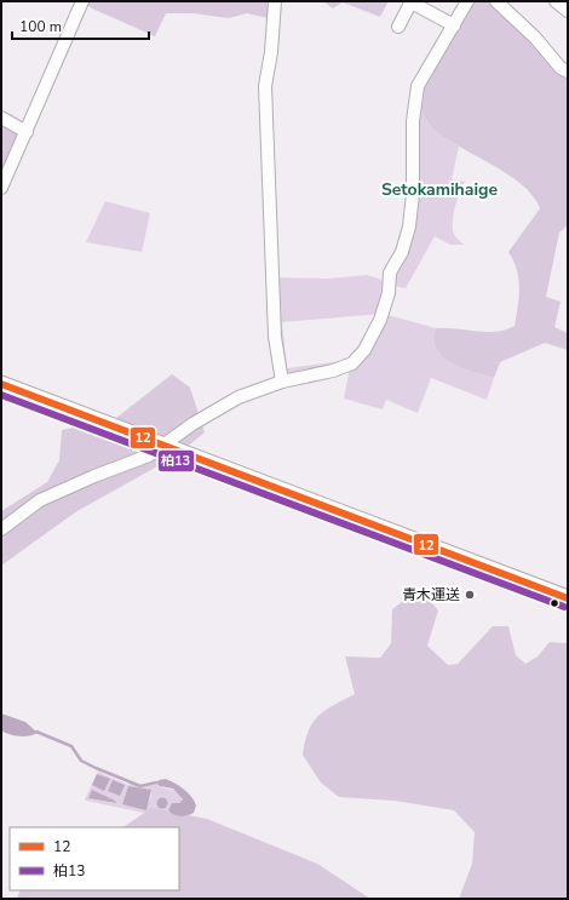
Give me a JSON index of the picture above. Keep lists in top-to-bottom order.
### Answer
{
  "districts": ["Setokamihaige"],
  "places": ["青木運送"],
  "lines": ["transit line 12", "transit line 柏13"],
  "legend": ["12", "柏13"],
  "scale_bar": "100 m"
}
